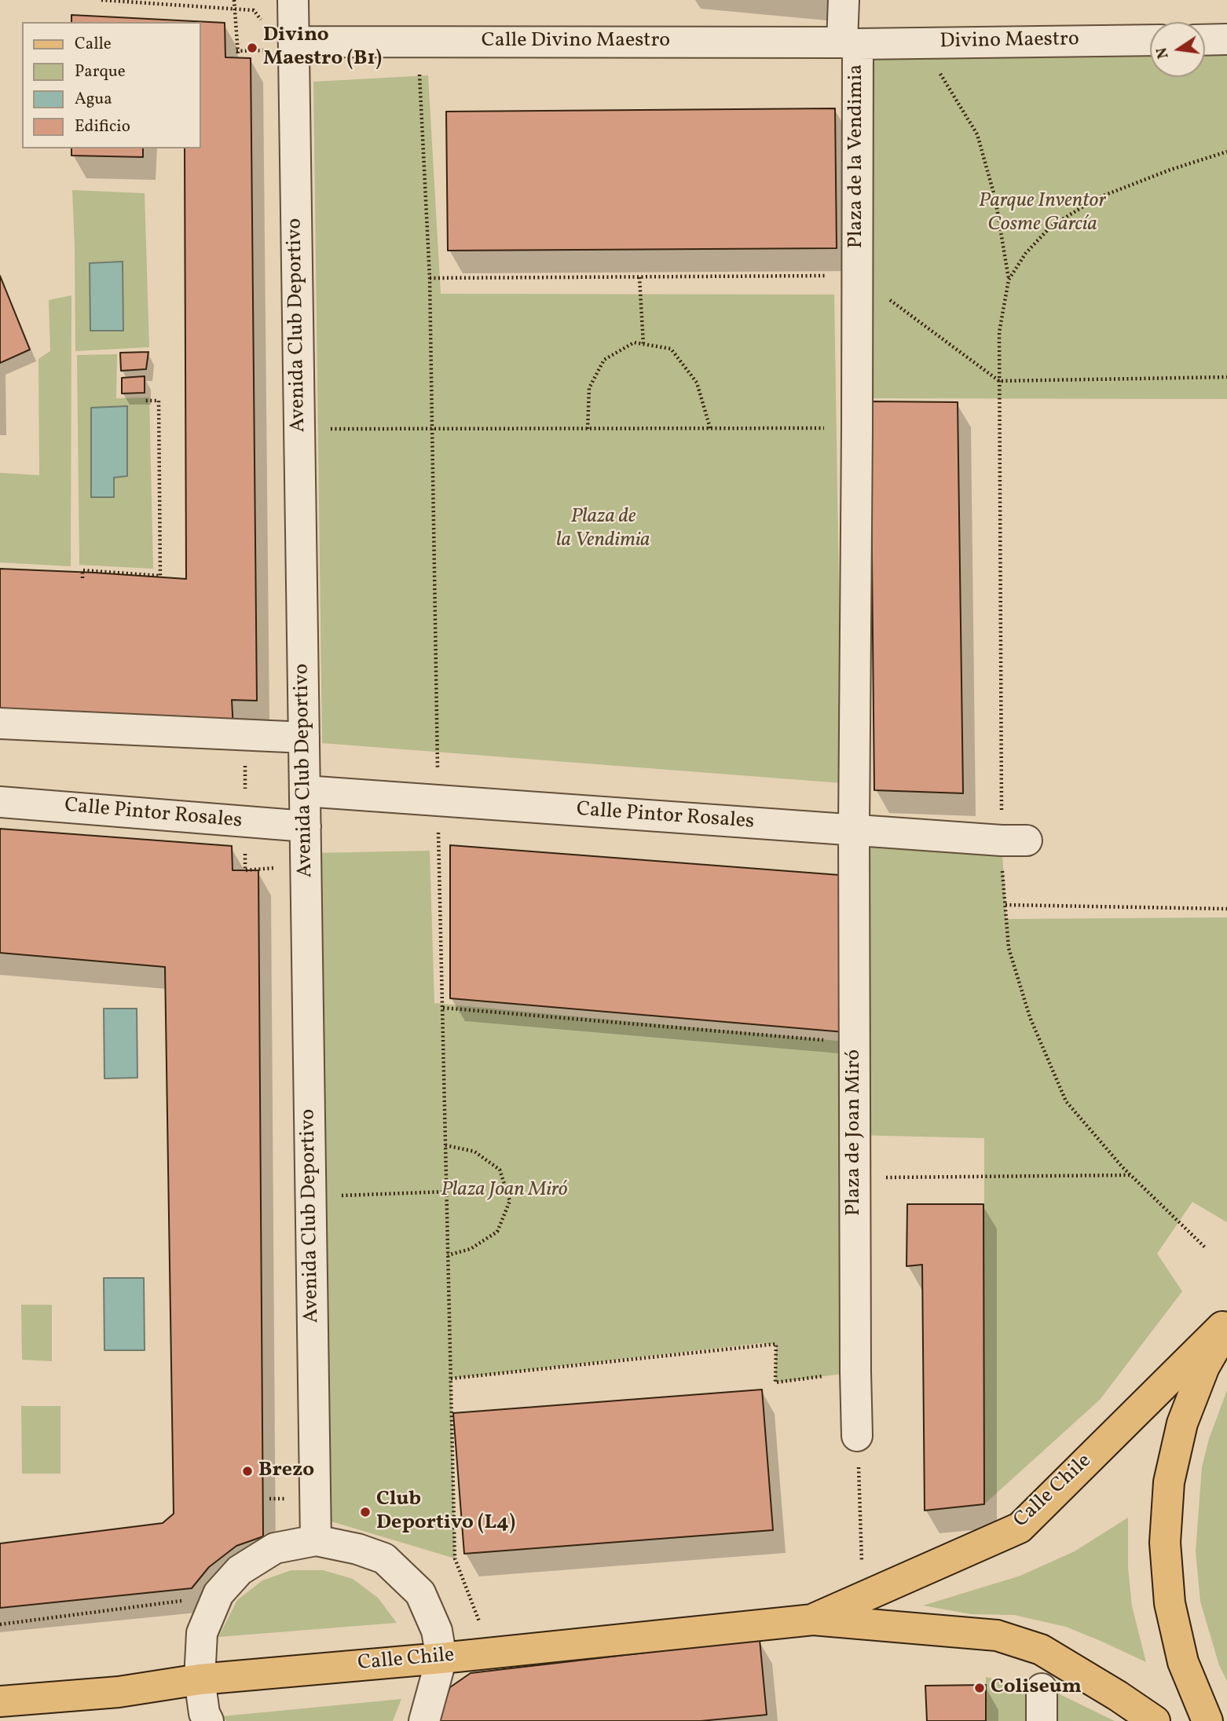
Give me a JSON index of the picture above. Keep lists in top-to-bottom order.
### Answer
{
  "streets": {
    "main road": ["Calle Chile"],
    "street": [
      "Calle Divino Maestro",
      "Divino Maestro",
      "Plaza de la Vendimia",
      "Avenida Club Deportivo",
      "Calle Pintor Rosales",
      "Plaza de Joan Miró"
    ]
  },
  "crossings": [
    ["Calle Divino Maestro", "Divino Maestro"],
    ["Calle Divino Maestro", "Plaza de la Vendimia"],
    ["Calle Divino Maestro", "Avenida Club Deportivo"],
    ["Divino Maestro", "Plaza de la Vendimia"],
    ["Plaza de la Vendimia", "Calle Pintor Rosales"],
    ["Plaza de la Vendimia", "Plaza de Joan Miró"],
    ["Avenida Club Deportivo", "Calle Pintor Rosales"],
    ["Calle Pintor Rosales", "Plaza de Joan Miró"]
  ],
  "parks": ["Parque Inventor Cosme García", "Plaza de la Vendimia", "Plaza Joan Miró"],
  "places": [
    "Divino Maestro (B1)",
    "Brezo",
    "Club Deportivo (L4)",
    "Coliseum"
  ],
  "legend": [
    "Calle",
    "Parque",
    "Agua",
    "Edificio"
  ],
  "north": "left"
}
